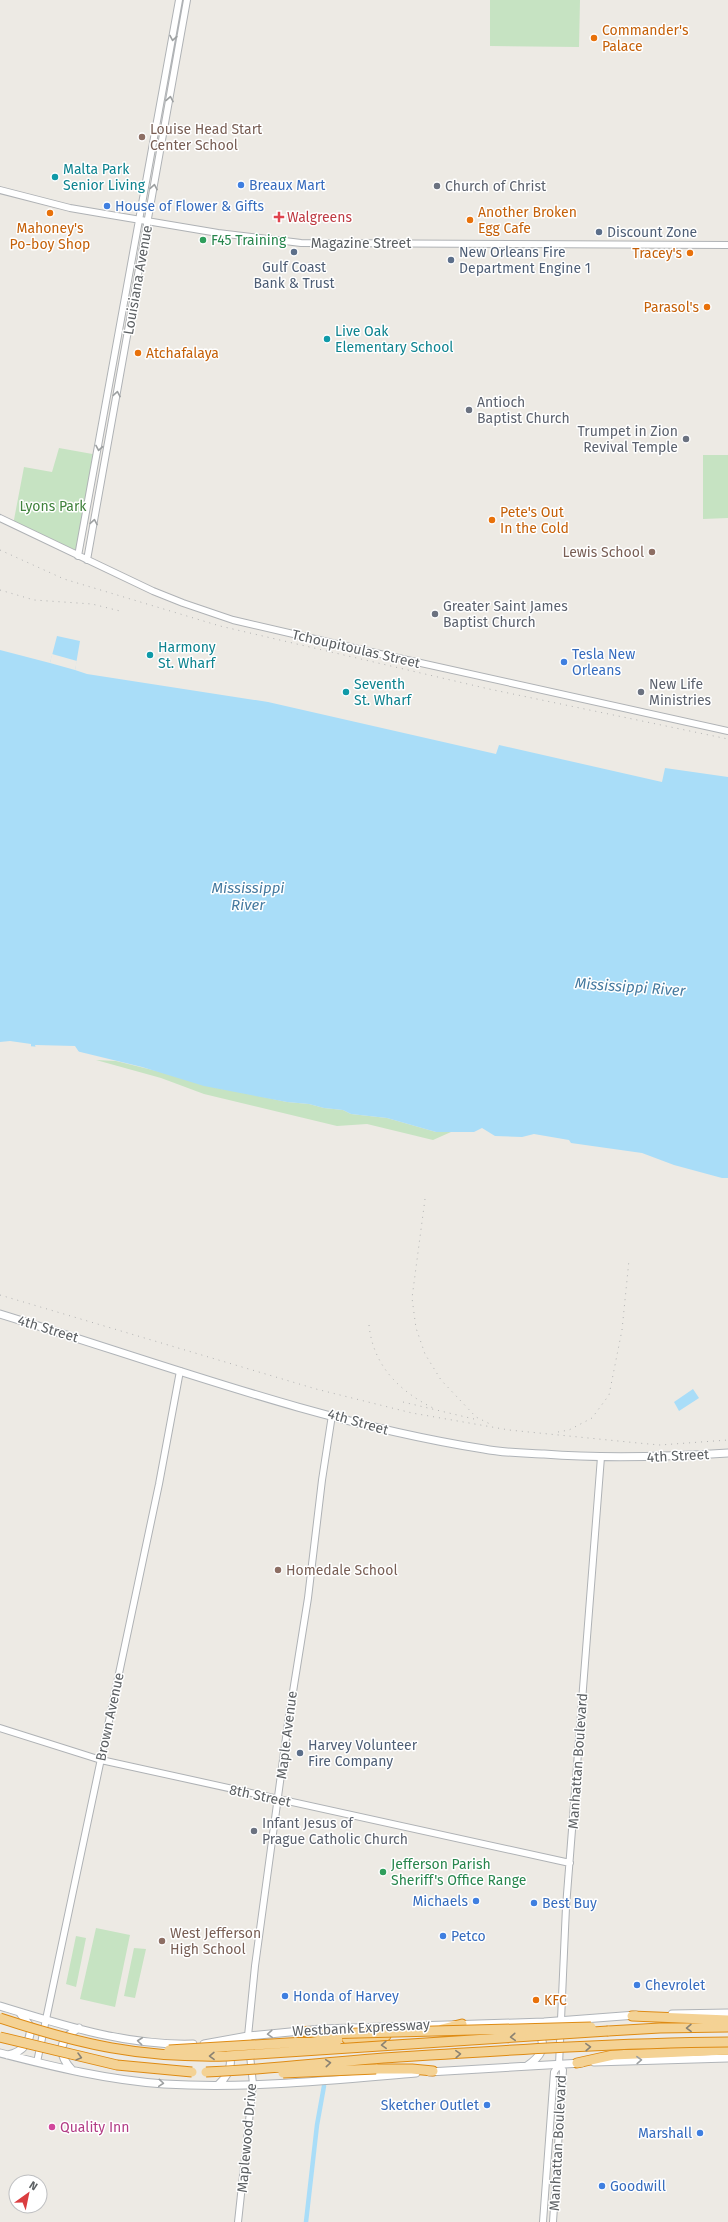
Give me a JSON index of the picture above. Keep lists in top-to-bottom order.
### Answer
{
  "streets": {
    "highway": ["Westbank Expressway"],
    "main road": ["4th Street"],
    "street": [
      "Magazine Street",
      "Louisiana Avenue",
      "Tchoupitoulas Street",
      "Brown Avenue",
      "Maple Avenue",
      "Manhattan Boulevard",
      "8th Street",
      "Maplewood Drive"
    ]
  },
  "crossings": [
    ["Magazine Street", "Louisiana Avenue"],
    ["Louisiana Avenue", "Tchoupitoulas Street"],
    ["4th Street", "Brown Avenue"],
    ["4th Street", "Maple Avenue"],
    ["4th Street", "Manhattan Boulevard"],
    ["Brown Avenue", "8th Street"],
    ["Brown Avenue", "Westbank Expressway"],
    ["Maple Avenue", "8th Street"],
    ["Maple Avenue", "Westbank Expressway"],
    ["Maple Avenue", "Maplewood Drive"],
    ["Manhattan Boulevard", "8th Street"],
    ["Manhattan Boulevard", "Westbank Expressway"]
  ],
  "water": ["Mississippi River"],
  "parks": ["Lyons Park"],
  "places": {
    "other": [
      "Commander's Palace",
      "Louise Head Start Center School",
      "Malta Park Senior Living",
      "Breaux Mart",
      "Church of Christ",
      "House of Flower & Gifts",
      "Mahoney's Po-boy Shop",
      "Another Broken Egg Cafe",
      "Discount Zone",
      "F45 Training",
      "Gulf Coast Bank & Trust",
      "Tracey's",
      "New Orleans Fire Department Engine 1",
      "Parasol's",
      "Live Oak Elementary School",
      "Atchafalaya",
      "Antioch Baptist Church",
      "Trumpet in Zion Revival Temple",
      "Pete's Out In the Cold",
      "Lewis School",
      "Greater Saint James Baptist Church",
      "Harmony St. Wharf",
      "Tesla New Orleans",
      "Seventh St. Wharf",
      "New Life Ministries",
      "Homedale School",
      "Harvey Volunteer Fire Company",
      "Infant Jesus of Prague Catholic Church",
      "Jefferson Parish Sheriff's Office Range",
      "Michaels",
      "Best Buy",
      "Petco",
      "West Jefferson High School",
      "Chevrolet",
      "Honda of Harvey",
      "KFC",
      "Sketcher Outlet",
      "Quality Inn",
      "Marshall",
      "Goodwill"
    ],
    "health": ["Walgreens"]
  },
  "north": "top right"
}
